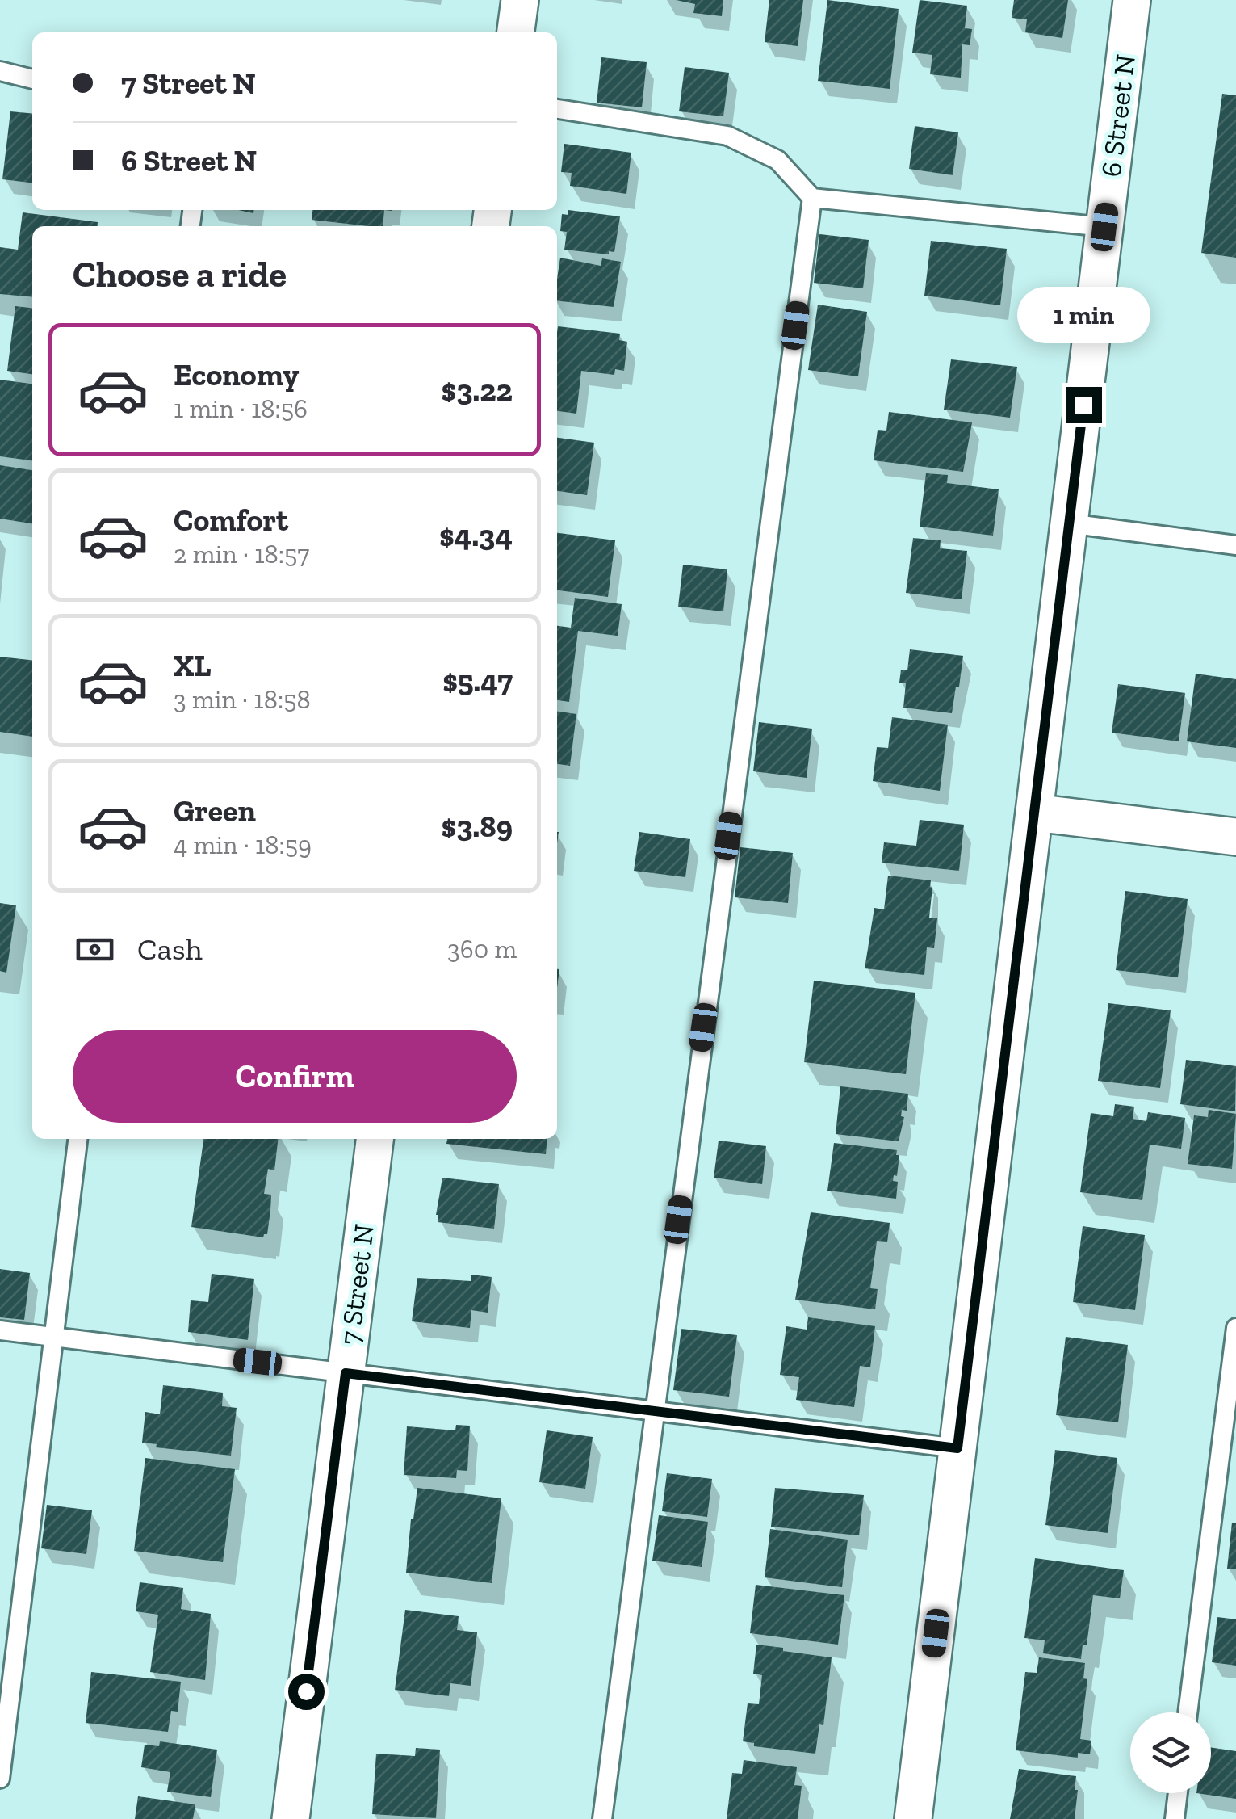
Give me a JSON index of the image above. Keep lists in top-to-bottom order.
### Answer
{
  "streets": {
    "street": ["6 Street N", "7 Street N"]
  },
  "page": {
    "banner": ["7 Street N", "6 Street N"],
    "heading": "Choose a ride",
    "bubble": "1 min",
    "list": [
      {
        "name": "Economy",
        "note": "1 min · 18:56",
        "value": "$3.22"
      },
      {
        "name": "Comfort",
        "note": "2 min · 18:57",
        "value": "$4.34"
      },
      {
        "name": "XL",
        "note": "3 min · 18:58",
        "value": "$5.47"
      },
      {
        "name": "Green",
        "note": "4 min · 18:59",
        "value": "$3.89"
      }
    ],
    "pay": ["Cash", "360 m"],
    "buttons": "Confirm"
  }
}
